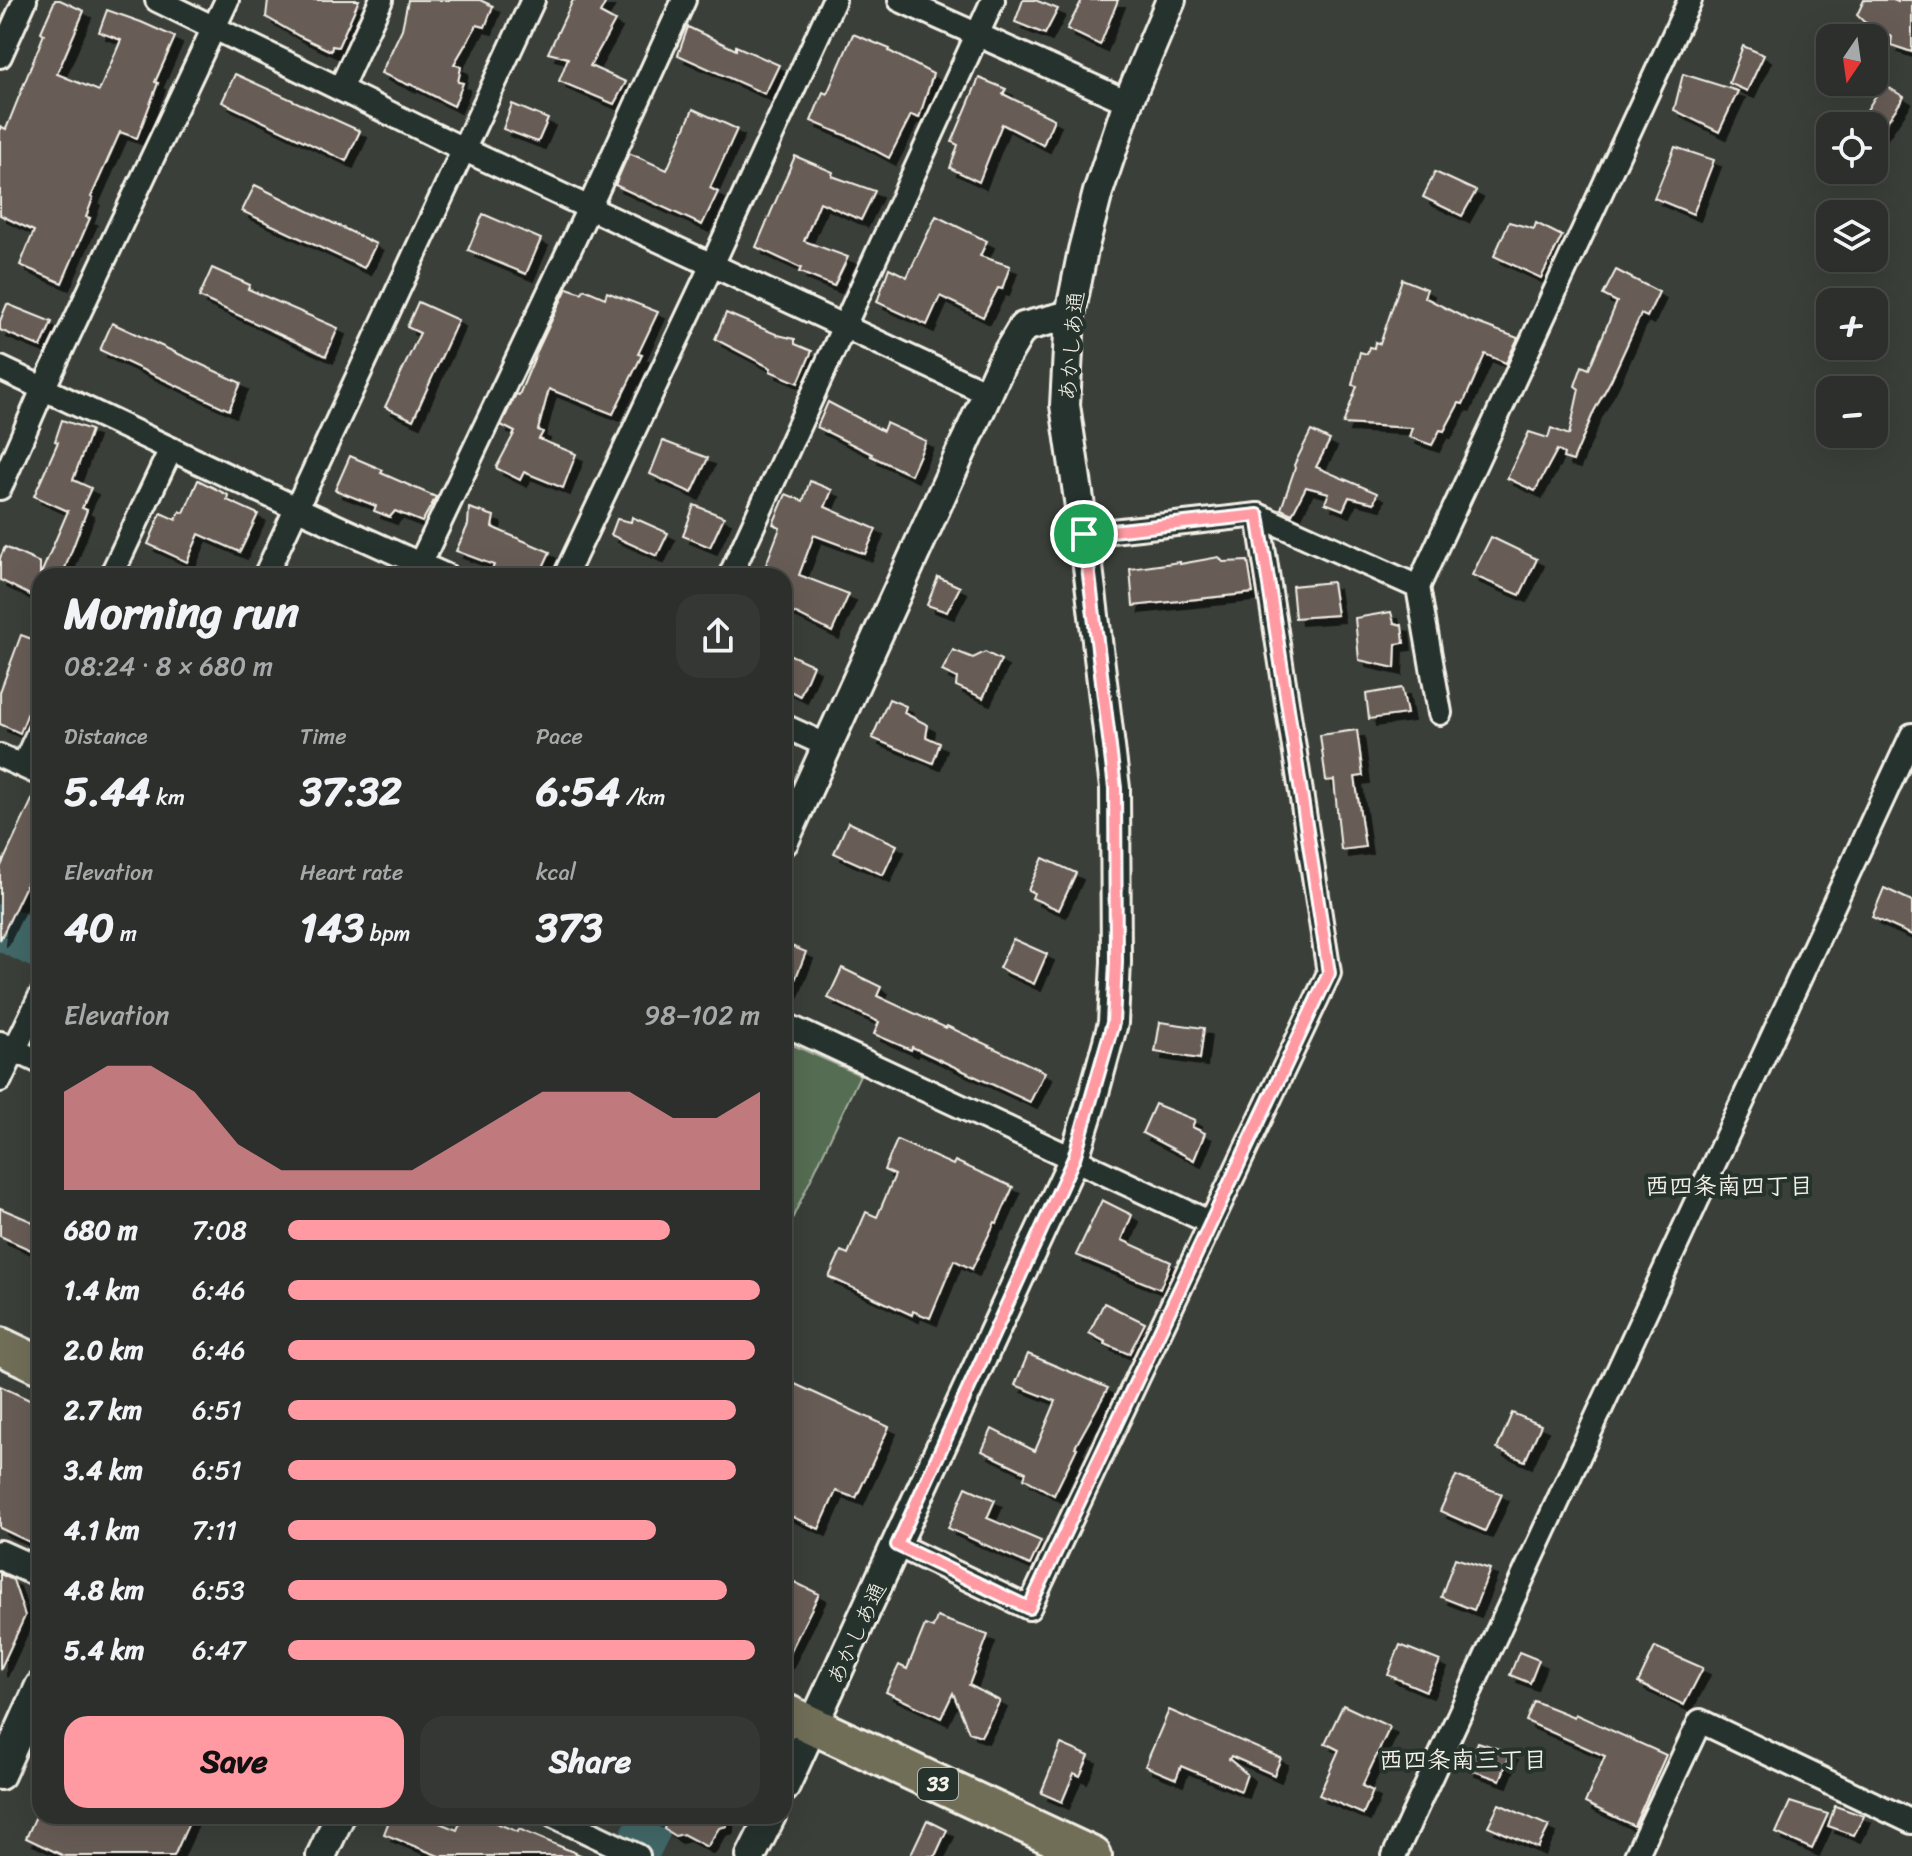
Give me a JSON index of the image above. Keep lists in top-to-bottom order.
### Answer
{
  "streets": {
    "main road": ["33"],
    "street": ["あかしあ通"]
  },
  "crossings": [
    ["あかしあ通", "33"]
  ],
  "districts": ["西四条南四丁目", "西四条南三丁目"],
  "north": "bottom",
  "page": {
    "map_buttons": ["+", "−"],
    "heading": ["Morning run", "08:24 · 8 × 680 m"],
    "stats": [
      ["Distance", "5.44 km"],
      ["Time", "37:32"],
      ["Pace", "6:54 /km"],
      ["Elevation", "40 m"],
      ["Heart rate", "143 bpm"],
      ["kcal", "373"]
    ],
    "chart": ["Elevation", "98–102 m"],
    "list": [
      {
        "name": "680 m",
        "note": "7:08"
      },
      {
        "name": "1.4 km",
        "note": "6:46"
      },
      {
        "name": "2.0 km",
        "note": "6:46"
      },
      {
        "name": "2.7 km",
        "note": "6:51"
      },
      {
        "name": "3.4 km",
        "note": "6:51"
      },
      {
        "name": "4.1 km",
        "note": "7:11"
      },
      {
        "name": "4.8 km",
        "note": "6:53"
      },
      {
        "name": "5.4 km",
        "note": "6:47"
      }
    ],
    "buttons": ["Save", "Share"]
  }
}
